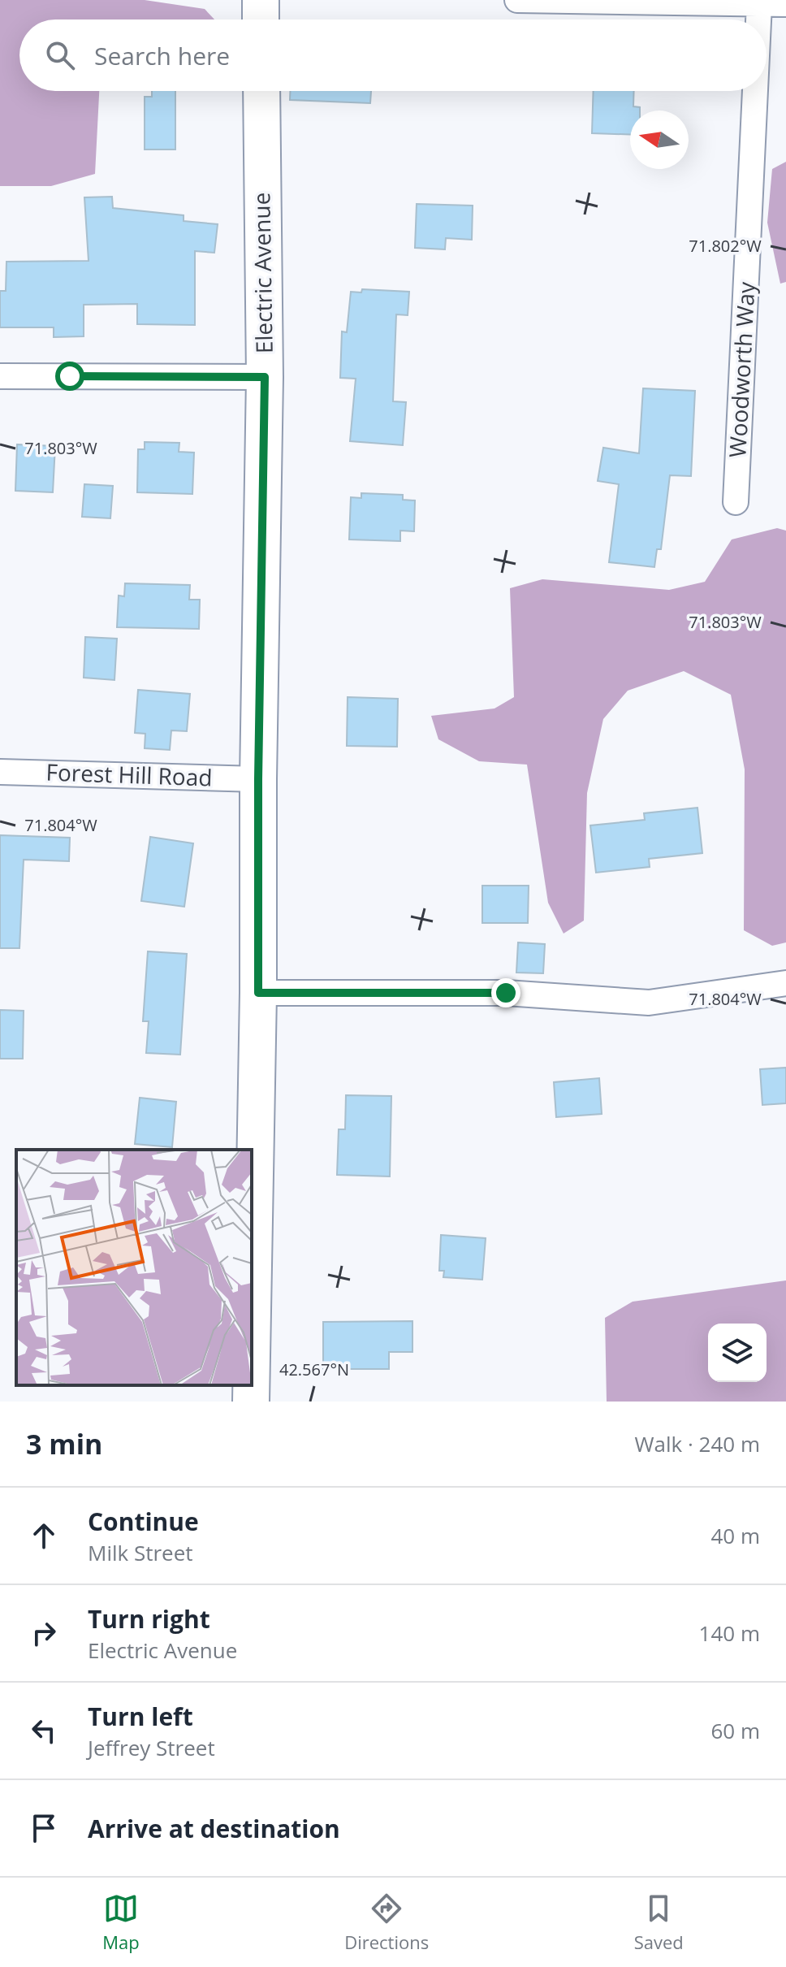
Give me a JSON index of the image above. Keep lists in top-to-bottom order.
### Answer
{
  "streets": {
    "main road": ["Electric Avenue"],
    "street": ["Woodworth Way", "Forest Hill Road"]
  },
  "crossings": [
    ["Electric Avenue", "Forest Hill Road"]
  ],
  "north": "left",
  "page": {
    "search": "Search here",
    "heading": ["3 min", "Walk · 240 m"],
    "list": [
      ["Continue", "Milk Street", "40 m"],
      ["Turn right", "Electric Avenue", "140 m"],
      ["Turn left", "Jeffrey Street", "60 m"],
      "Arrive at destination"
    ],
    "nav": ["Map", "Directions", "Saved"]
  },
  "coordinates": [
    "71.802°W",
    "71.803°W",
    "71.804°W",
    "42.567°N"
  ]
}
